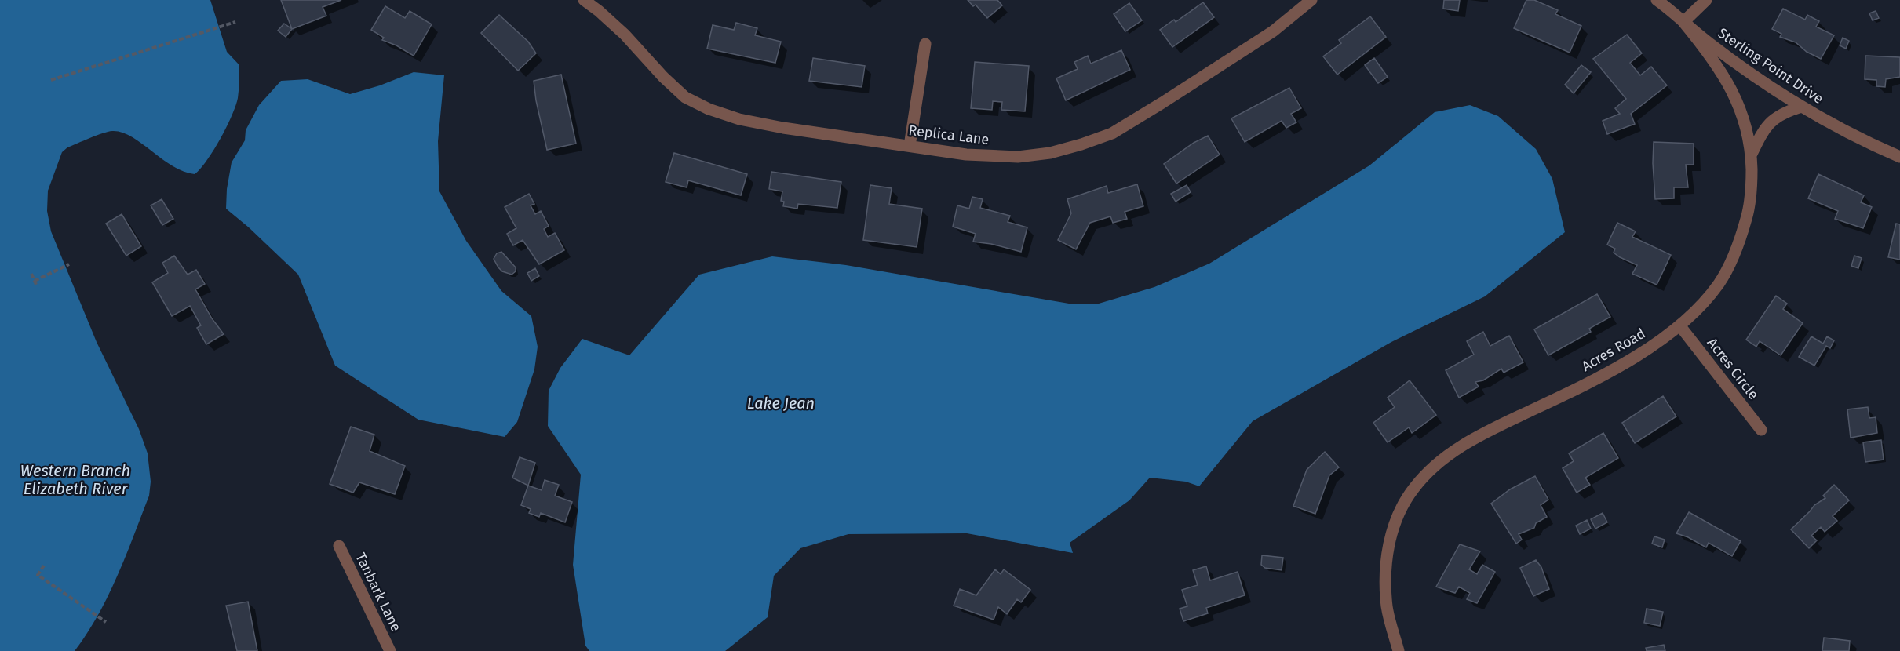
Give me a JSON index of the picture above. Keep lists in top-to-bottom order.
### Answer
{
  "streets": {
    "street": [
      "Sterling Point Drive",
      "Replica Lane",
      "Acres Road",
      "Acres Circle",
      "Tanbark Lane"
    ]
  },
  "crossings": [
    ["Sterling Point Drive", "Acres Road"],
    ["Acres Road", "Acres Circle"]
  ],
  "water": ["Lake Jean", "Western Branch Elizabeth River"]
}
